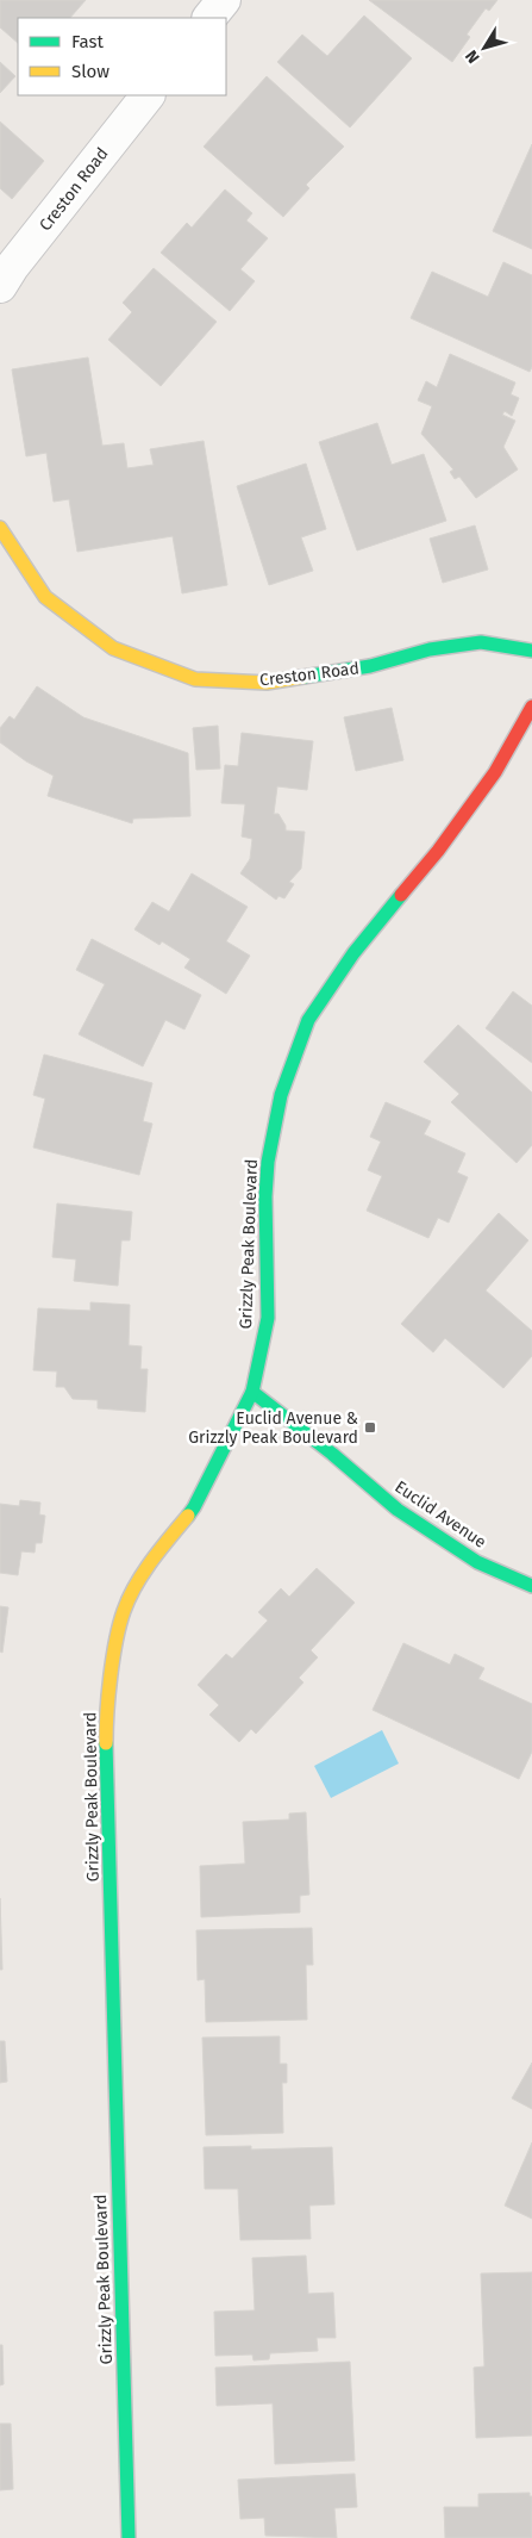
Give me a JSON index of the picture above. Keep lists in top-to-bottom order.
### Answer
{
  "streets": {
    "street": ["Creston Road", "Grizzly Peak Boulevard", "Euclid Avenue"]
  },
  "crossings": [
    ["Grizzly Peak Boulevard", "Euclid Avenue"]
  ],
  "places": {
    "transit": ["Euclid Avenue & Grizzly Peak Boulevard"]
  },
  "legend": ["Fast", "Slow"],
  "north": "bottom left"
}
